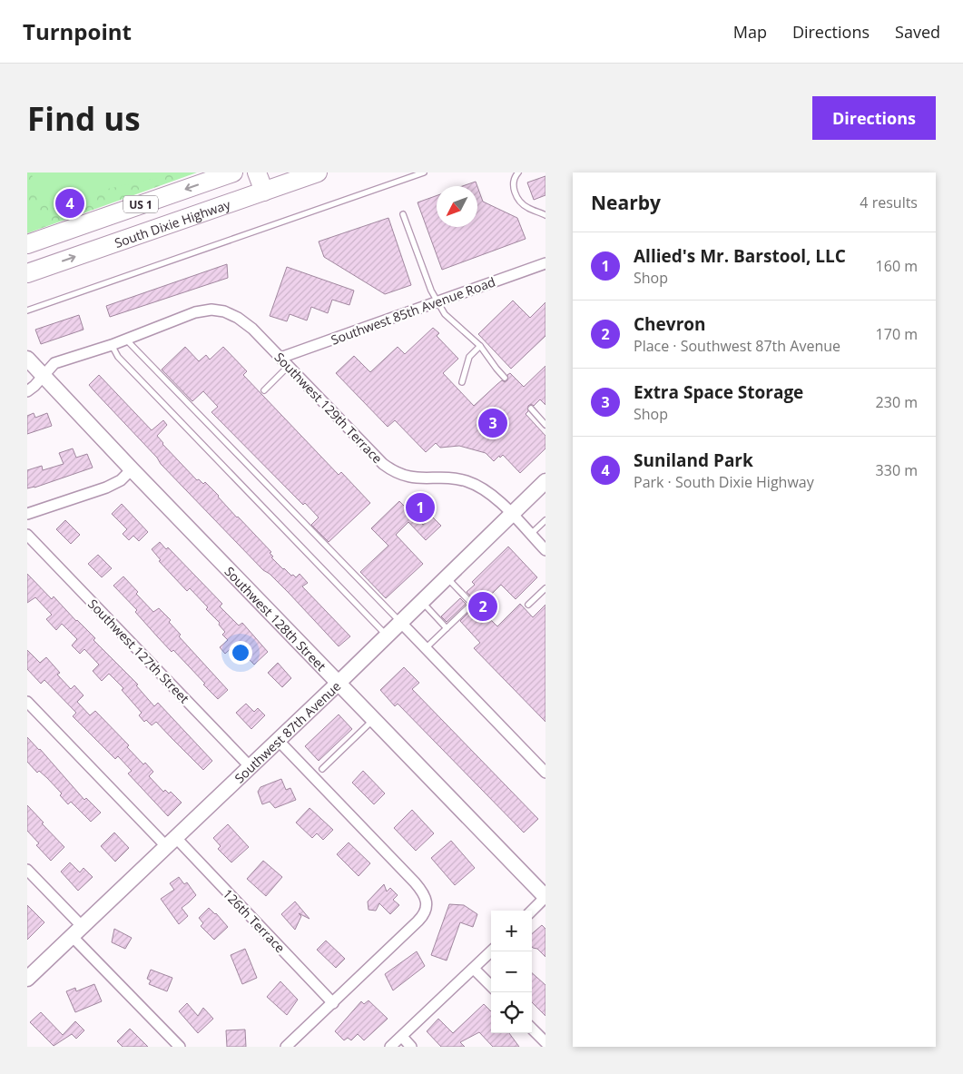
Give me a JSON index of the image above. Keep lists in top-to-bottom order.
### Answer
{
  "streets": {
    "highway": ["US 1", "South Dixie Highway"],
    "street": [
      "Southwest 85th Avenue Road",
      "Southwest 129th Terrace",
      "Southwest 128th Street",
      "Southwest 127th Street",
      "Southwest 87th Avenue",
      "126th Terrace"
    ]
  },
  "crossings": [
    ["Southwest 85th Avenue Road", "Southwest 129th Terrace"],
    ["Southwest 129th Terrace", "Southwest 87th Avenue"],
    ["Southwest 128th Street", "Southwest 87th Avenue"],
    ["Southwest 127th Street", "Southwest 87th Avenue"],
    ["Southwest 87th Avenue", "126th Terrace"]
  ],
  "north": "bottom left",
  "page": {
    "header": "Turnpoint",
    "nav": ["Map", "Directions", "Saved"],
    "buttons": "Directions",
    "title": "Find us",
    "heading": ["Nearby", "4 results"],
    "pins": [
      "4",
      "3",
      "1",
      "2"
    ],
    "list": [
      {
        "mark": "1",
        "name": "Allied's Mr. Barstool, LLC",
        "note": "Shop",
        "value": "160 m"
      },
      {
        "mark": "2",
        "name": "Chevron",
        "note": "Place · Southwest 87th Avenue",
        "value": "170 m"
      },
      {
        "mark": "3",
        "name": "Extra Space Storage",
        "note": "Shop",
        "value": "230 m"
      },
      {
        "mark": "4",
        "name": "Suniland Park",
        "note": "Park · South Dixie Highway",
        "value": "330 m"
      }
    ],
    "map_buttons": ["+", "−"]
  }
}
